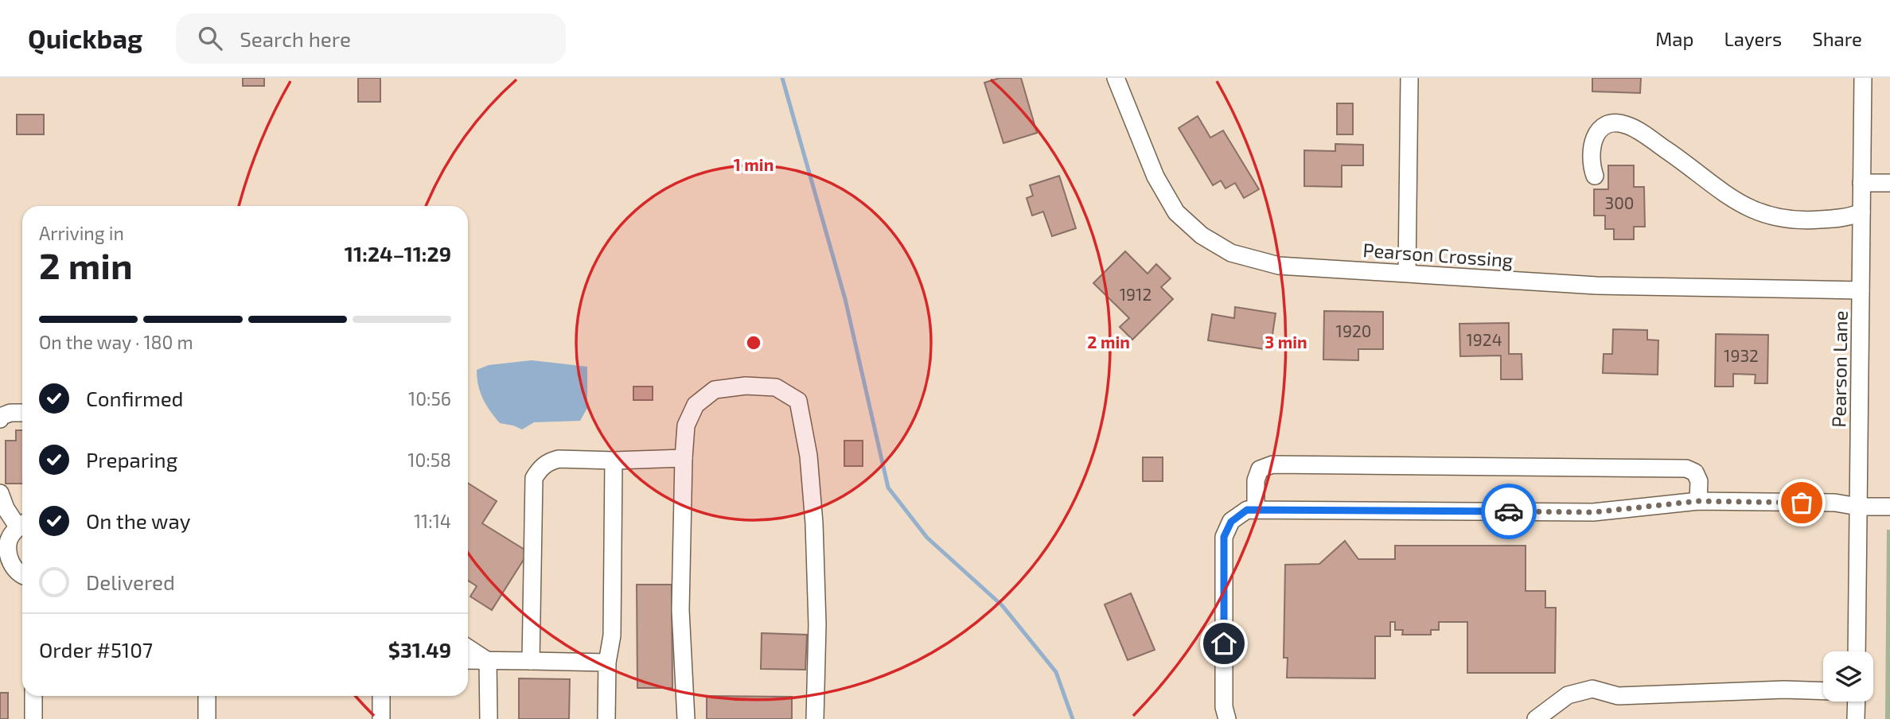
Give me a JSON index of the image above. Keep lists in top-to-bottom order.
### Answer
{
  "streets": {
    "street": ["Pearson Crossing", "Pearson Lane"]
  },
  "crossings": [
    ["Pearson Crossing", "Pearson Lane"]
  ],
  "house_numbers": [
    "300",
    "1912",
    "1920",
    "1924",
    "1932"
  ],
  "page": {
    "header": "Quickbag",
    "search": "Search here",
    "nav": ["Map", "Layers", "Share"],
    "heading": ["2 min", "Arriving in", "11:24–11:29"],
    "panel": ["Order #5107", "$31.49"],
    "bar": "On the way · 180 m",
    "list": [
      ["Confirmed", "10:56"],
      ["Preparing", "10:58"],
      ["On the way", "11:14"],
      "Delivered"
    ]
  },
  "rings": ["1 min", "2 min", "3 min"]
}
